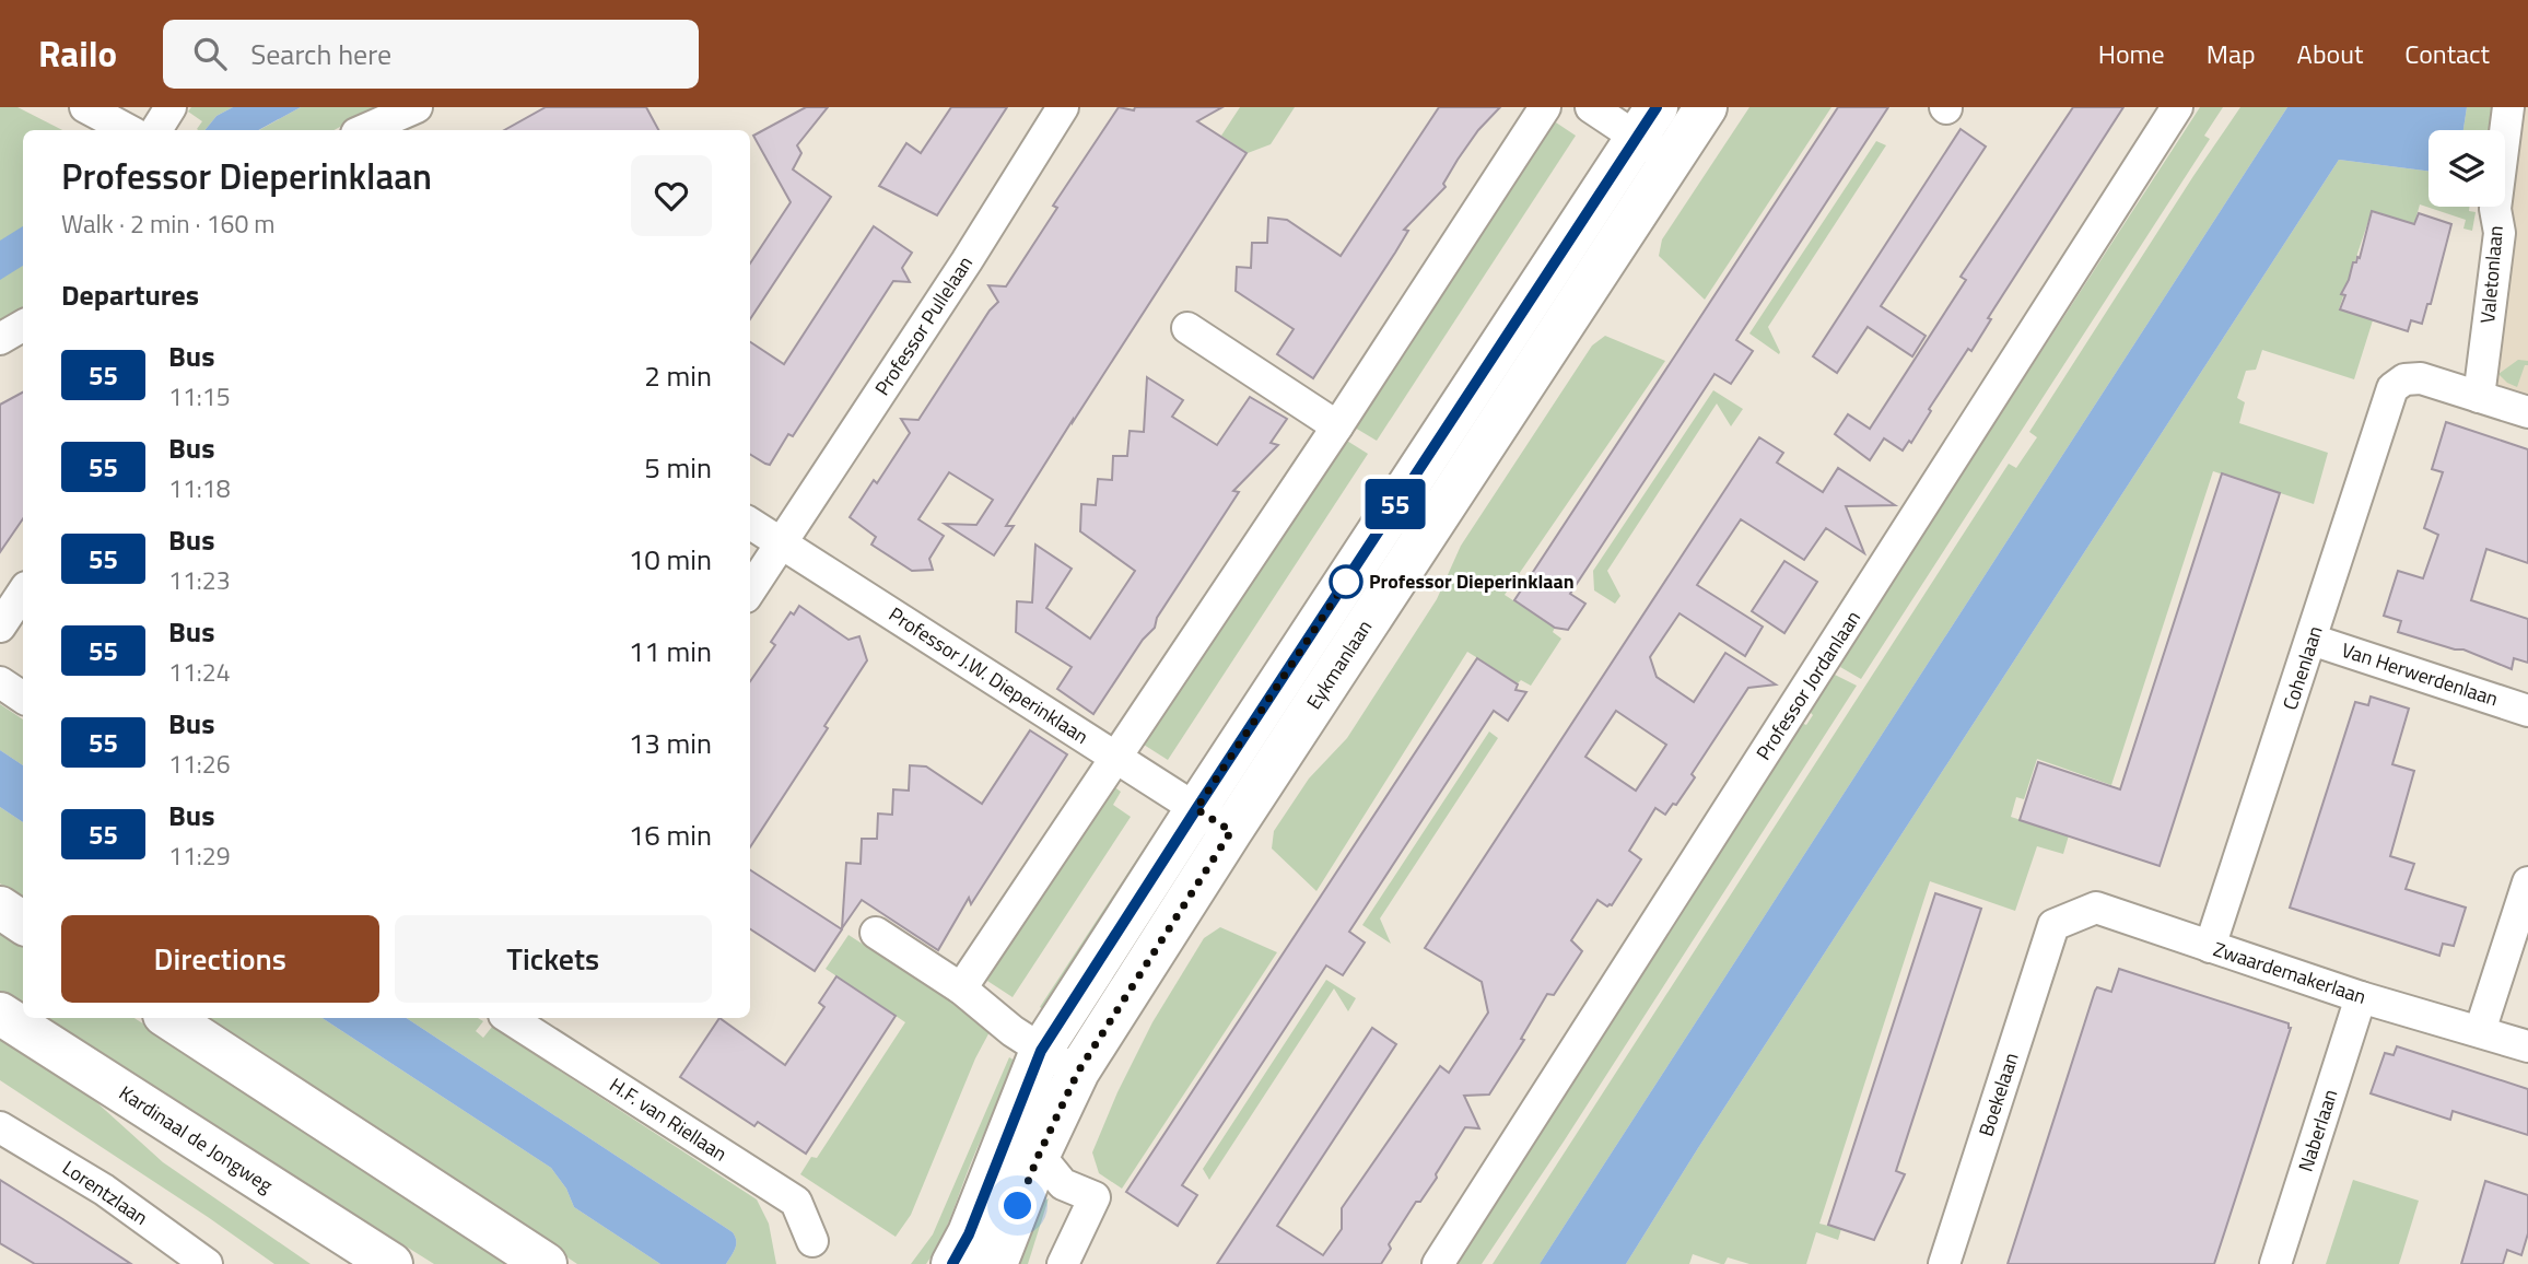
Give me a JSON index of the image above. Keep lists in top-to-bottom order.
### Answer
{
  "streets": {
    "main road": ["Eykmanlaan", "Kardinaal de Jongweg"],
    "street": [
      "Valetonlaan",
      "Professor Pullelaan",
      "Cohenlaan",
      "Van Herwerdenlaan",
      "Professor J.W. Dieperinklaan",
      "Professor Jordanlaan",
      "Zwaardemakerlaan",
      "Boekelaan",
      "H.F. van Riellaan",
      "Naberlaan",
      "Lorentzlaan"
    ]
  },
  "crossings": [
    ["Valetonlaan", "Cohenlaan"],
    ["Professor Pullelaan", "Professor J.W. Dieperinklaan"],
    ["Eykmanlaan", "Professor J.W. Dieperinklaan"],
    ["Cohenlaan", "Van Herwerdenlaan"],
    ["Cohenlaan", "Zwaardemakerlaan"],
    ["Zwaardemakerlaan", "Boekelaan"],
    ["Zwaardemakerlaan", "Naberlaan"]
  ],
  "places": ["Professor Dieperinklaan"],
  "lines": ["bus line 55"],
  "page": {
    "header": "Railo",
    "search": "Search here",
    "nav": [
      "Home",
      "Map",
      "About",
      "Contact"
    ],
    "on_map": "55",
    "heading": [
      ["Professor Dieperinklaan", "Walk · 2 min · 160 m"],
      "Departures"
    ],
    "list": [
      {
        "mark": "55",
        "name": "Bus",
        "note": "11:15",
        "value": "2 min"
      },
      {
        "mark": "55",
        "name": "Bus",
        "note": "11:18",
        "value": "5 min"
      },
      {
        "mark": "55",
        "name": "Bus",
        "note": "11:23",
        "value": "10 min"
      },
      {
        "mark": "55",
        "name": "Bus",
        "note": "11:24",
        "value": "11 min"
      },
      {
        "mark": "55",
        "name": "Bus",
        "note": "11:26",
        "value": "13 min"
      },
      {
        "mark": "55",
        "name": "Bus",
        "note": "11:29",
        "value": "16 min"
      }
    ],
    "buttons": ["Directions", "Tickets"]
  }
}
